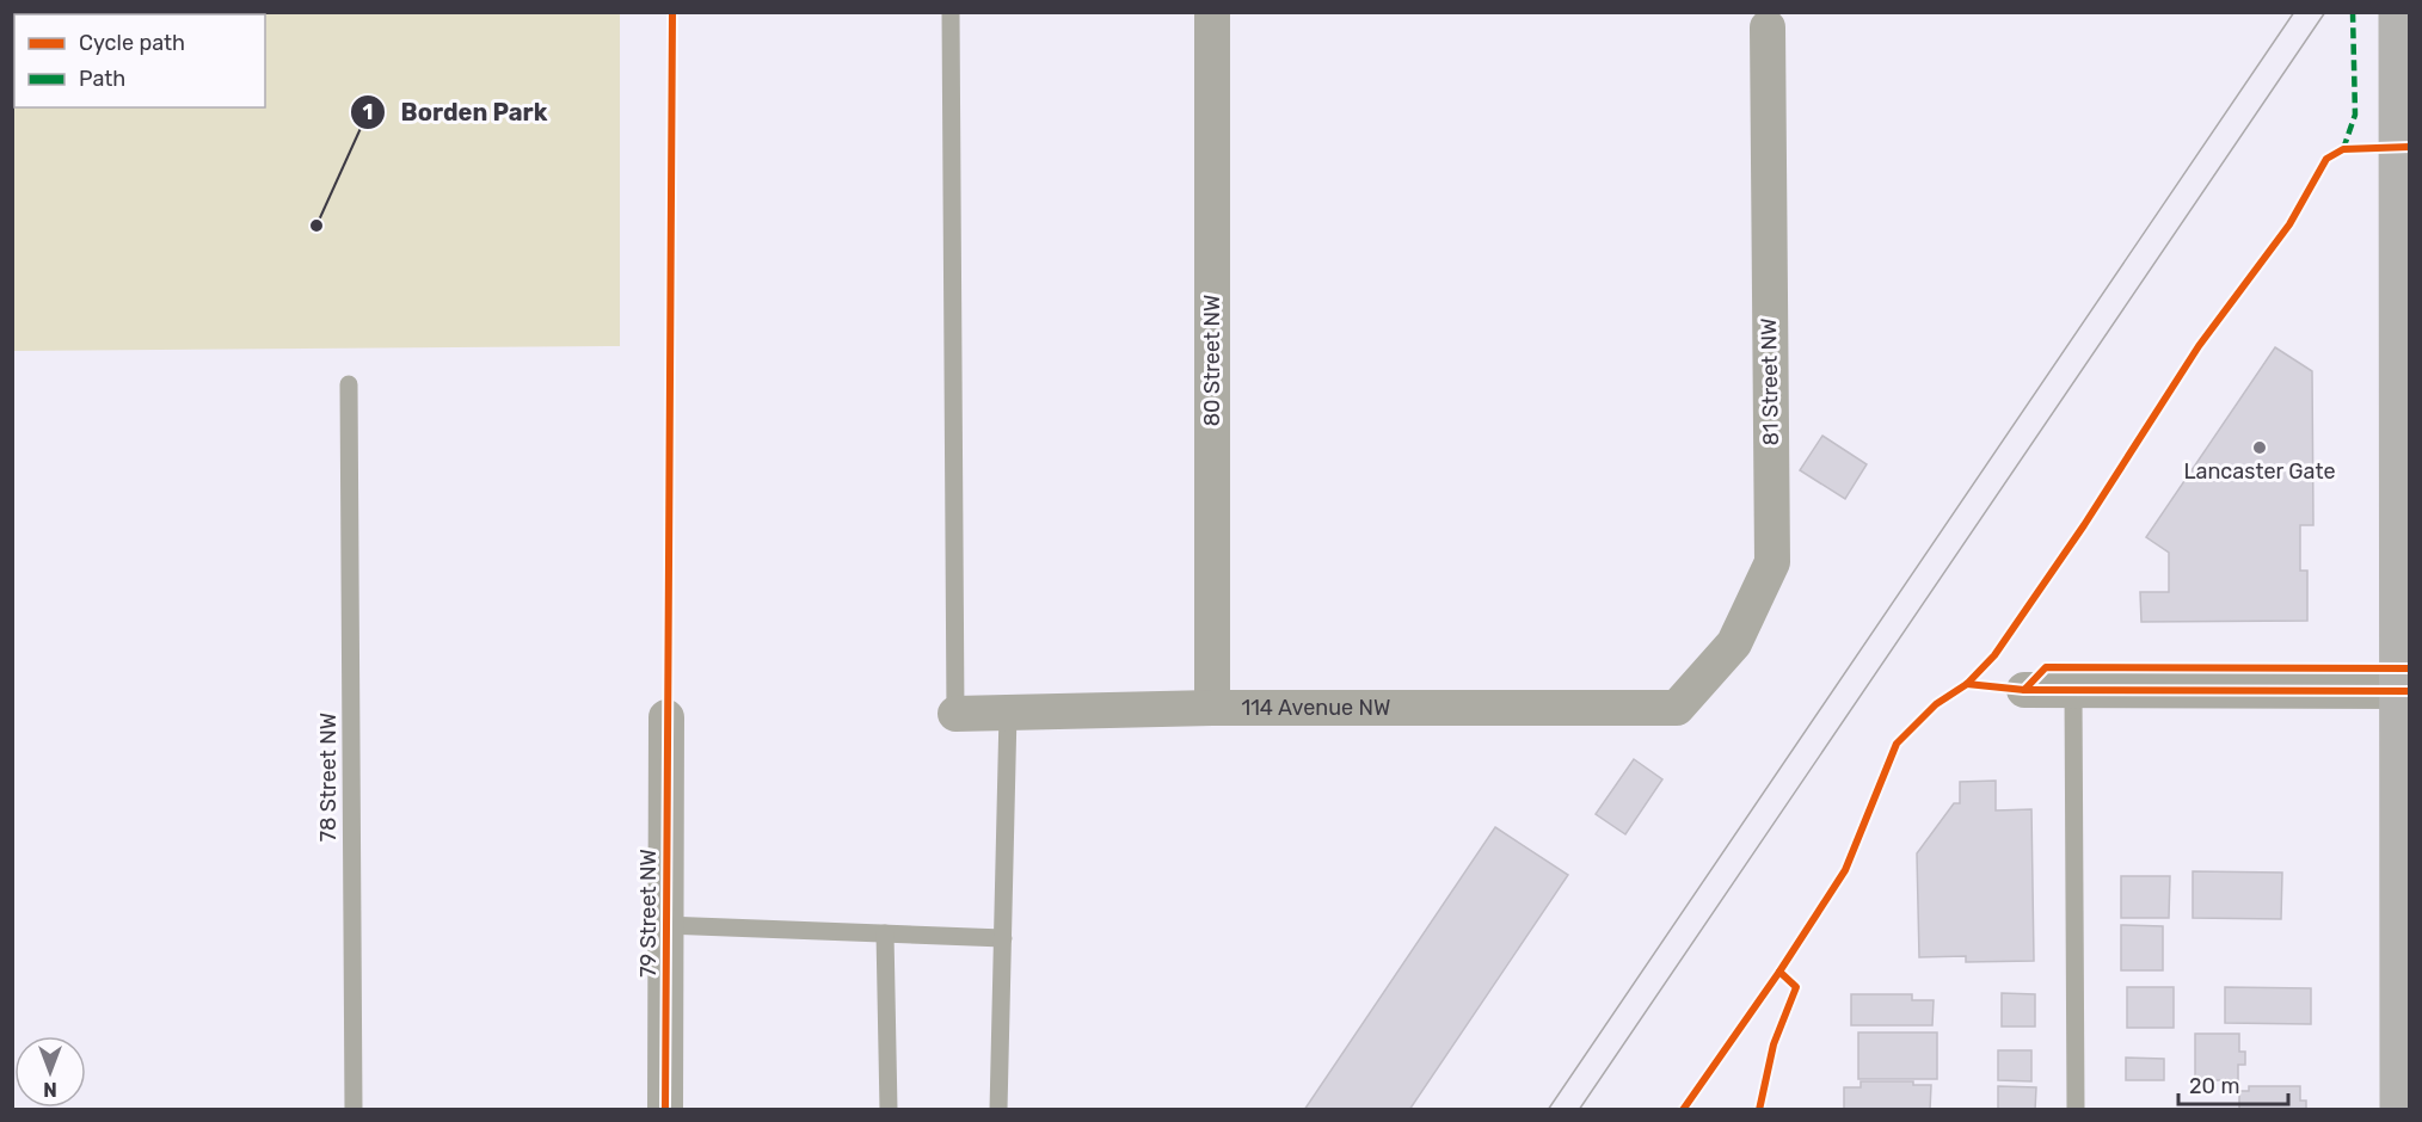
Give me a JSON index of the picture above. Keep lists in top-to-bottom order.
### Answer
{
  "streets": {
    "street": [
      "80 Street NW",
      "81 Street NW",
      "114 Avenue NW",
      "79 Street NW"
    ],
    "lane": ["78 Street NW"]
  },
  "crossings": [
    ["80 Street NW", "114 Avenue NW"],
    ["81 Street NW", "114 Avenue NW"]
  ],
  "places": ["Borden Park", "Lancaster Gate"],
  "legend": ["Cycle path", "Path"],
  "scale_bar": "20 m",
  "north": "bottom"
}
